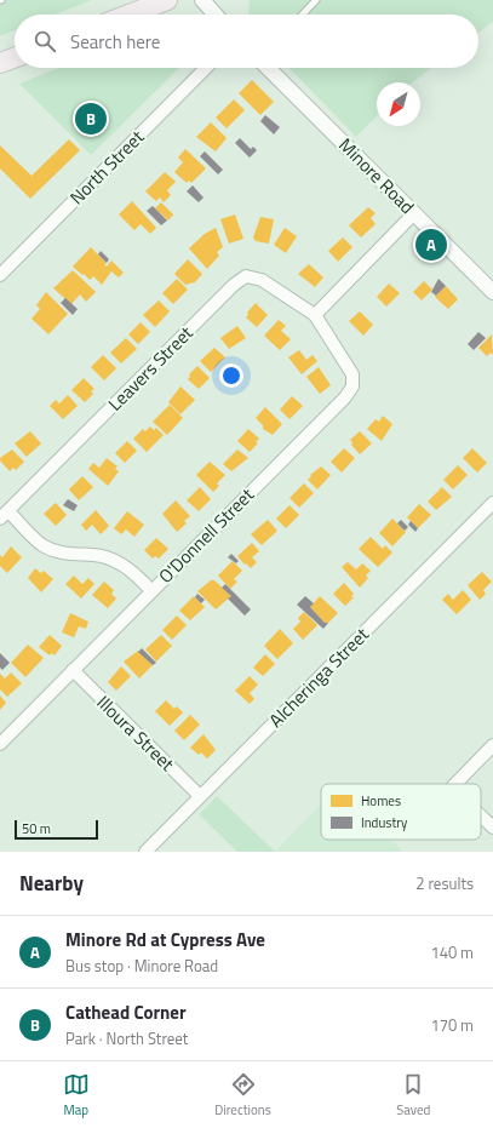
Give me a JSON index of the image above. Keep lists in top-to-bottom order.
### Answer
{
  "streets": {
    "street": [
      "North Street",
      "Minore Road",
      "Leavers Street",
      "O'Donnell Street",
      "Alcheringa Street",
      "Illoura Street"
    ]
  },
  "crossings": [
    ["Leavers Street", "O'Donnell Street"],
    ["O'Donnell Street", "Illoura Street"],
    ["Alcheringa Street", "Illoura Street"]
  ],
  "legend": ["Homes", "Industry"],
  "scale_bar": "50 m",
  "north": "bottom left",
  "page": {
    "search": "Search here",
    "pins": ["B", "A"],
    "scale": "50 m",
    "heading": ["Nearby", "2 results"],
    "list": [
      {
        "mark": "A",
        "name": "Minore Rd at Cypress Ave",
        "note": "Bus stop · Minore Road",
        "value": "140 m"
      },
      {
        "mark": "B",
        "name": "Cathead Corner",
        "note": "Park · North Street",
        "value": "170 m"
      }
    ],
    "nav": ["Map", "Directions", "Saved"]
  }
}
